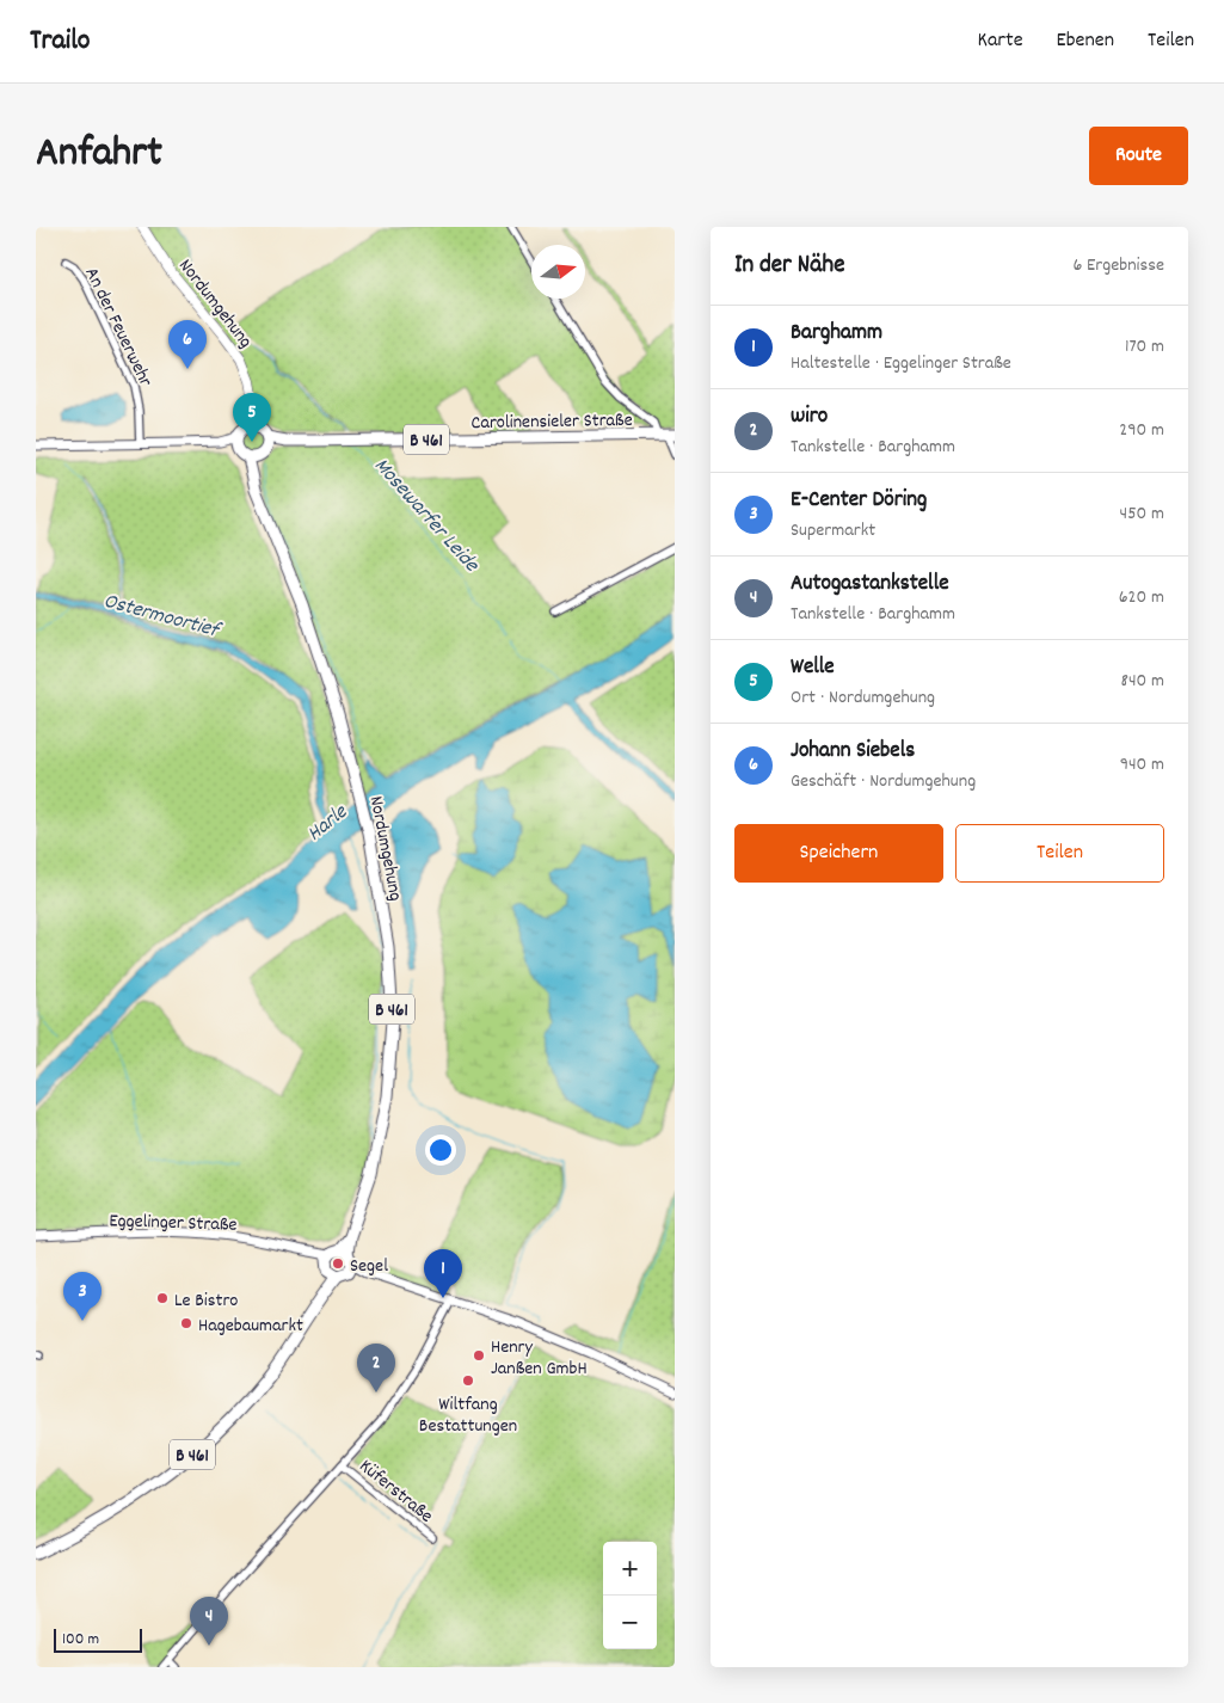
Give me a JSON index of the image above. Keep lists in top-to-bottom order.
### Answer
{
  "streets": {
    "main road": ["Nordumgehung", "Carolinensieler Straße", "B 461"],
    "street": ["An der Feuerwehr", "Eggelinger Straße", "Küferstraße"]
  },
  "crossings": [
    ["Nordumgehung", "Carolinensieler Straße"],
    ["Nordumgehung", "Eggelinger Straße"]
  ],
  "water": ["Mosewarfer Leide", "Ostermoortief", "Harle"],
  "places": [
    "Segel",
    "Le Bistro",
    "Hagebaumarkt",
    "Henry Janßen GmbH",
    "Wiltfang Bestattungen"
  ],
  "scale_bar": "100 m",
  "north": "right",
  "page": {
    "header": "Trailo",
    "nav": ["Karte", "Ebenen", "Teilen"],
    "title": "Anfahrt",
    "buttons": [
      "Route",
      ["Speichern", "Teilen"]
    ],
    "heading": ["In der Nähe", "6 Ergebnisse"],
    "list": [
      {
        "mark": "1",
        "name": "Barghamm",
        "note": "Haltestelle · Eggelinger Straße",
        "value": "170 m"
      },
      {
        "mark": "2",
        "name": "wiro",
        "note": "Tankstelle · Barghamm",
        "value": "290 m"
      },
      {
        "mark": "3",
        "name": "E-Center Döring",
        "note": "Supermarkt",
        "value": "450 m"
      },
      {
        "mark": "4",
        "name": "Autogastankstelle",
        "note": "Tankstelle · Barghamm",
        "value": "620 m"
      },
      {
        "mark": "5",
        "name": "Welle",
        "note": "Ort · Nordumgehung",
        "value": "840 m"
      },
      {
        "mark": "6",
        "name": "Johann Siebels",
        "note": "Geschäft · Nordumgehung",
        "value": "940 m"
      }
    ],
    "pins": [
      "6",
      "5",
      "1",
      "3",
      "2",
      "4"
    ],
    "map_buttons": ["+", "−"],
    "scale": "100 m"
  }
}
